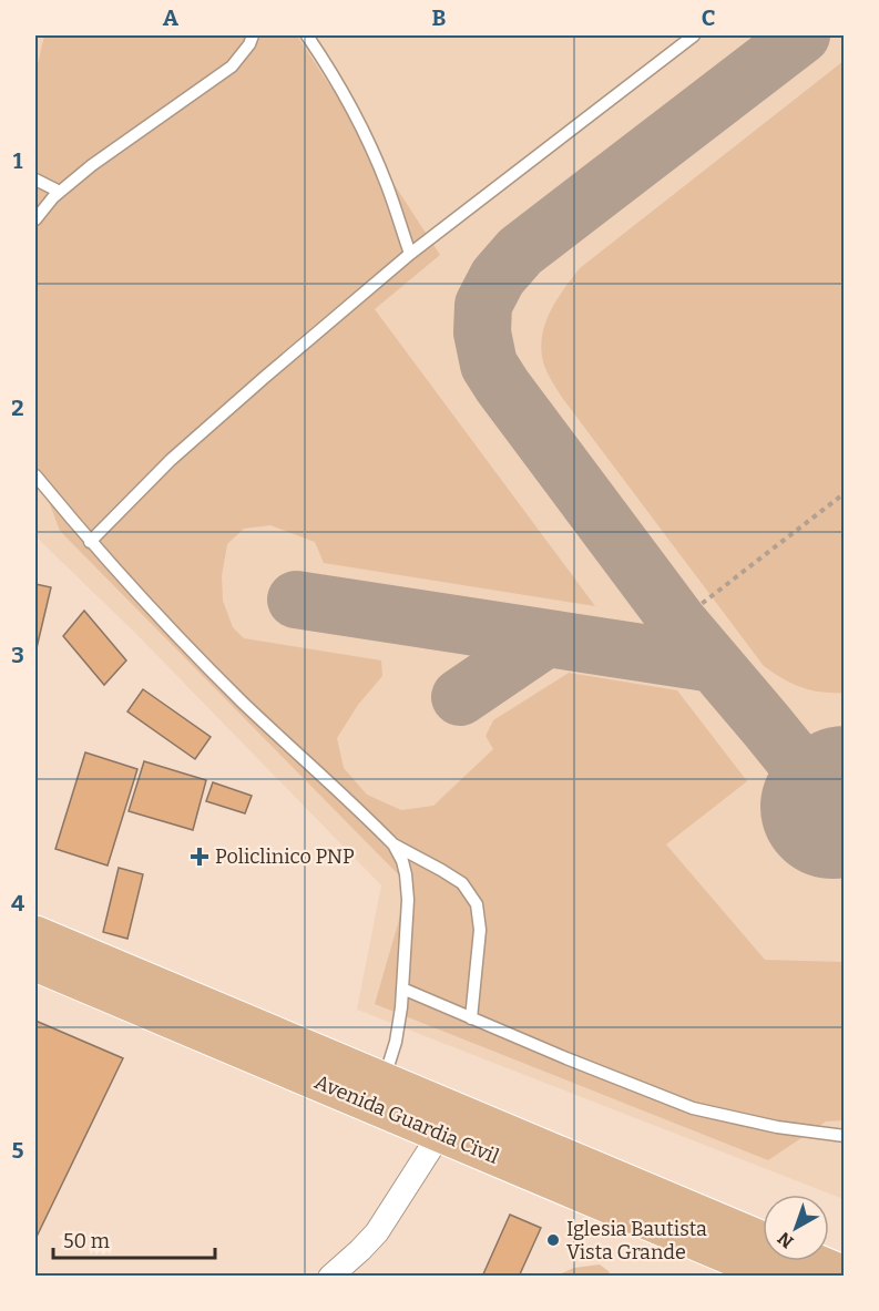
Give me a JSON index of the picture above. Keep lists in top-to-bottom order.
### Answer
{
  "streets": {
    "main road": ["Avenida Guardia Civil"]
  },
  "places": {
    "health": ["Policlinico PNP"],
    "other": ["Iglesia Bautista Vista Grande"]
  },
  "scale_bar": "50 m",
  "north": "bottom left",
  "grid": {
    "columns": ["A", "B", "C"],
    "rows": [
      "1",
      "2",
      "3",
      "4",
      "5"
    ]
  }
}
